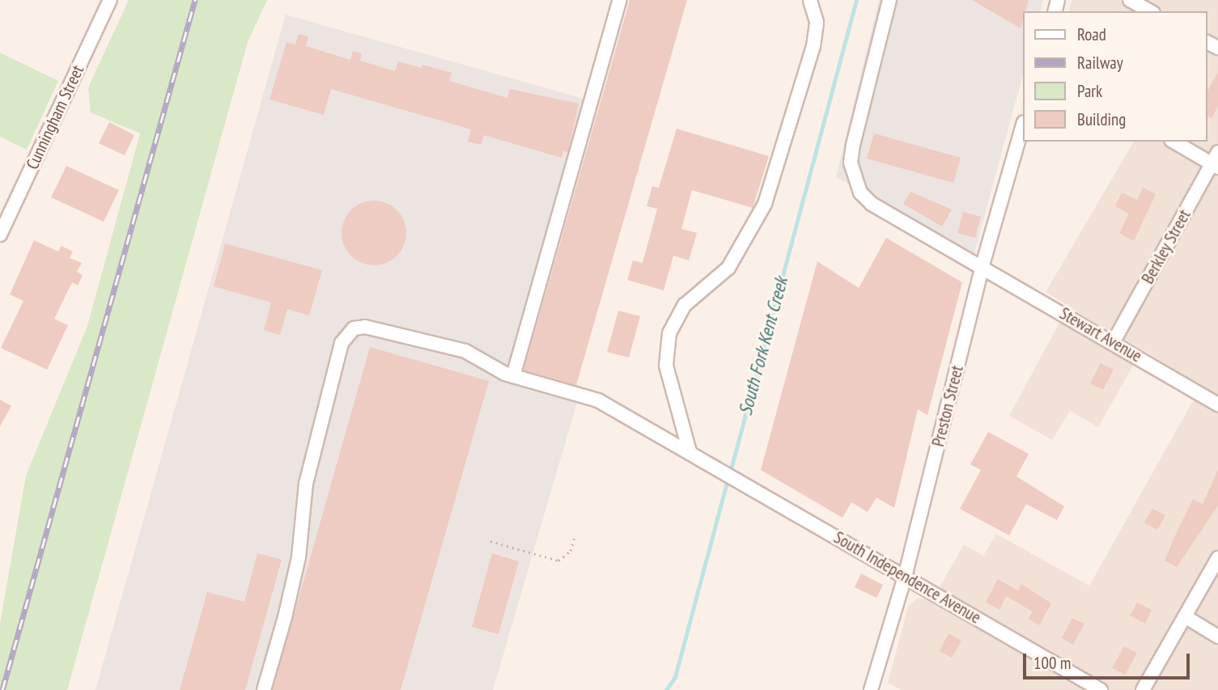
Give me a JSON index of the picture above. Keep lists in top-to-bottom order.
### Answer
{
  "streets": {
    "street": [
      "Cunningham Street",
      "Berkley Street",
      "Stewart Avenue",
      "Preston Street",
      "South Independence Avenue"
    ]
  },
  "crossings": [
    ["Berkley Street", "Stewart Avenue"],
    ["Stewart Avenue", "Preston Street"],
    ["Preston Street", "South Independence Avenue"]
  ],
  "water": ["South Fork Kent Creek"],
  "legend": [
    "Road",
    "Railway",
    "Park",
    "Building"
  ],
  "scale_bar": "100 m"
}
